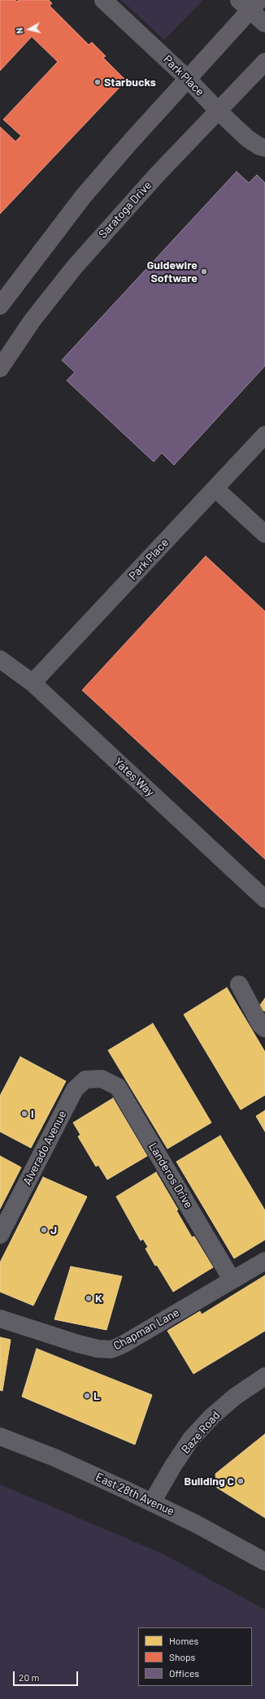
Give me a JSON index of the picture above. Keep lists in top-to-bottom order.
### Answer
{
  "streets": {
    "main road": ["Saratoga Drive"],
    "street": [
      "Park Place",
      "Yates Way",
      "Alverado Avenue",
      "Landeros Drive",
      "Chapman Lane",
      "Baze Road",
      "East 28th Avenue"
    ]
  },
  "crossings": [
    ["Park Place", "Saratoga Drive"],
    ["Park Place", "Yates Way"],
    ["Alverado Avenue", "Landeros Drive"],
    ["Landeros Drive", "Chapman Lane"],
    ["Baze Road", "East 28th Avenue"]
  ],
  "places": [
    "Starbucks",
    "Guidewire Software",
    "I",
    "J",
    "K",
    "L",
    "Building C"
  ],
  "legend": ["Homes", "Shops", "Offices"],
  "scale_bar": "20 m",
  "north": "left"
}
